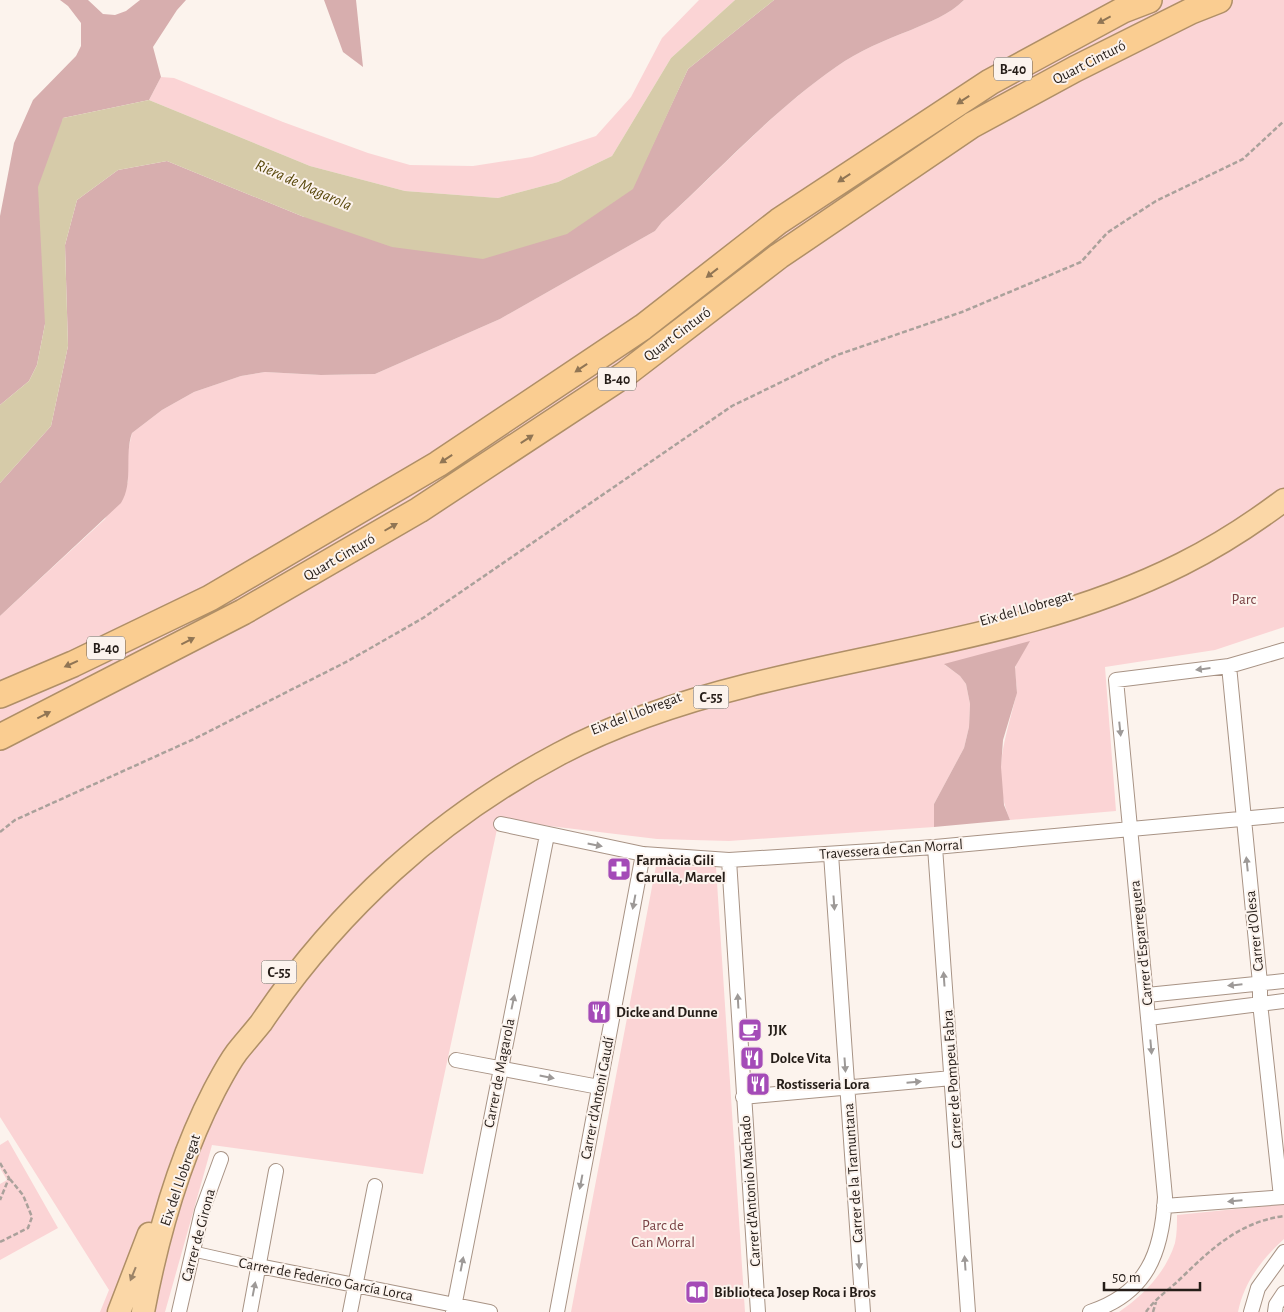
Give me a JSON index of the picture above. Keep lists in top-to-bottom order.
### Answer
{
  "streets": {
    "highway": [
      "Quart Cinturó",
      "B-40",
      "Eix del Llobregat",
      "C-55"
    ],
    "street": [
      "Travessera de Can Morral",
      "Carrer d'Olesa",
      "Carrer d'Esparreguera",
      "Carrer de Magarola",
      "Carrer de Pompeu Fabra",
      "Carrer d'Antoni Gaudí",
      "Carrer de la Tramuntana",
      "Carrer d'Antonio Machado",
      "Carrer de Girona",
      "Carrer de Federico García Lorca"
    ]
  },
  "crossings": [
    ["Travessera de Can Morral", "Carrer d'Olesa"],
    ["Travessera de Can Morral", "Carrer d'Esparreguera"],
    ["Travessera de Can Morral", "Carrer de Magarola"],
    ["Travessera de Can Morral", "Carrer de Pompeu Fabra"],
    ["Travessera de Can Morral", "Carrer d'Antoni Gaudí"],
    ["Travessera de Can Morral", "Carrer de la Tramuntana"],
    ["Travessera de Can Morral", "Carrer d'Antonio Machado"],
    ["Carrer d'Olesa", "Carrer d'Esparreguera"],
    ["Carrer de Magarola", "Carrer de Federico García Lorca"],
    ["Carrer de Girona", "Carrer de Federico García Lorca"]
  ],
  "one_way": [
    "Carrer de Magarola",
    "Carrer de Pompeu Fabra",
    "Carrer d'Antoni Gaudí",
    "Carrer de la Tramuntana",
    "Carrer d'Antonio Machado"
  ],
  "water": ["Riera de Magarola"],
  "parks": ["Parc", "Parc de Can Morral"],
  "places": {
    "pharmacy": ["Farmàcia Gili Carulla, Marcel"],
    "restaurant": ["Dicke and Dunne", "Dolce Vita", "Rostisseria Lora"],
    "cafe": ["JJK"],
    "library": ["Biblioteca Josep Roca i Bros"]
  },
  "scale_bar": "50 m"
}
